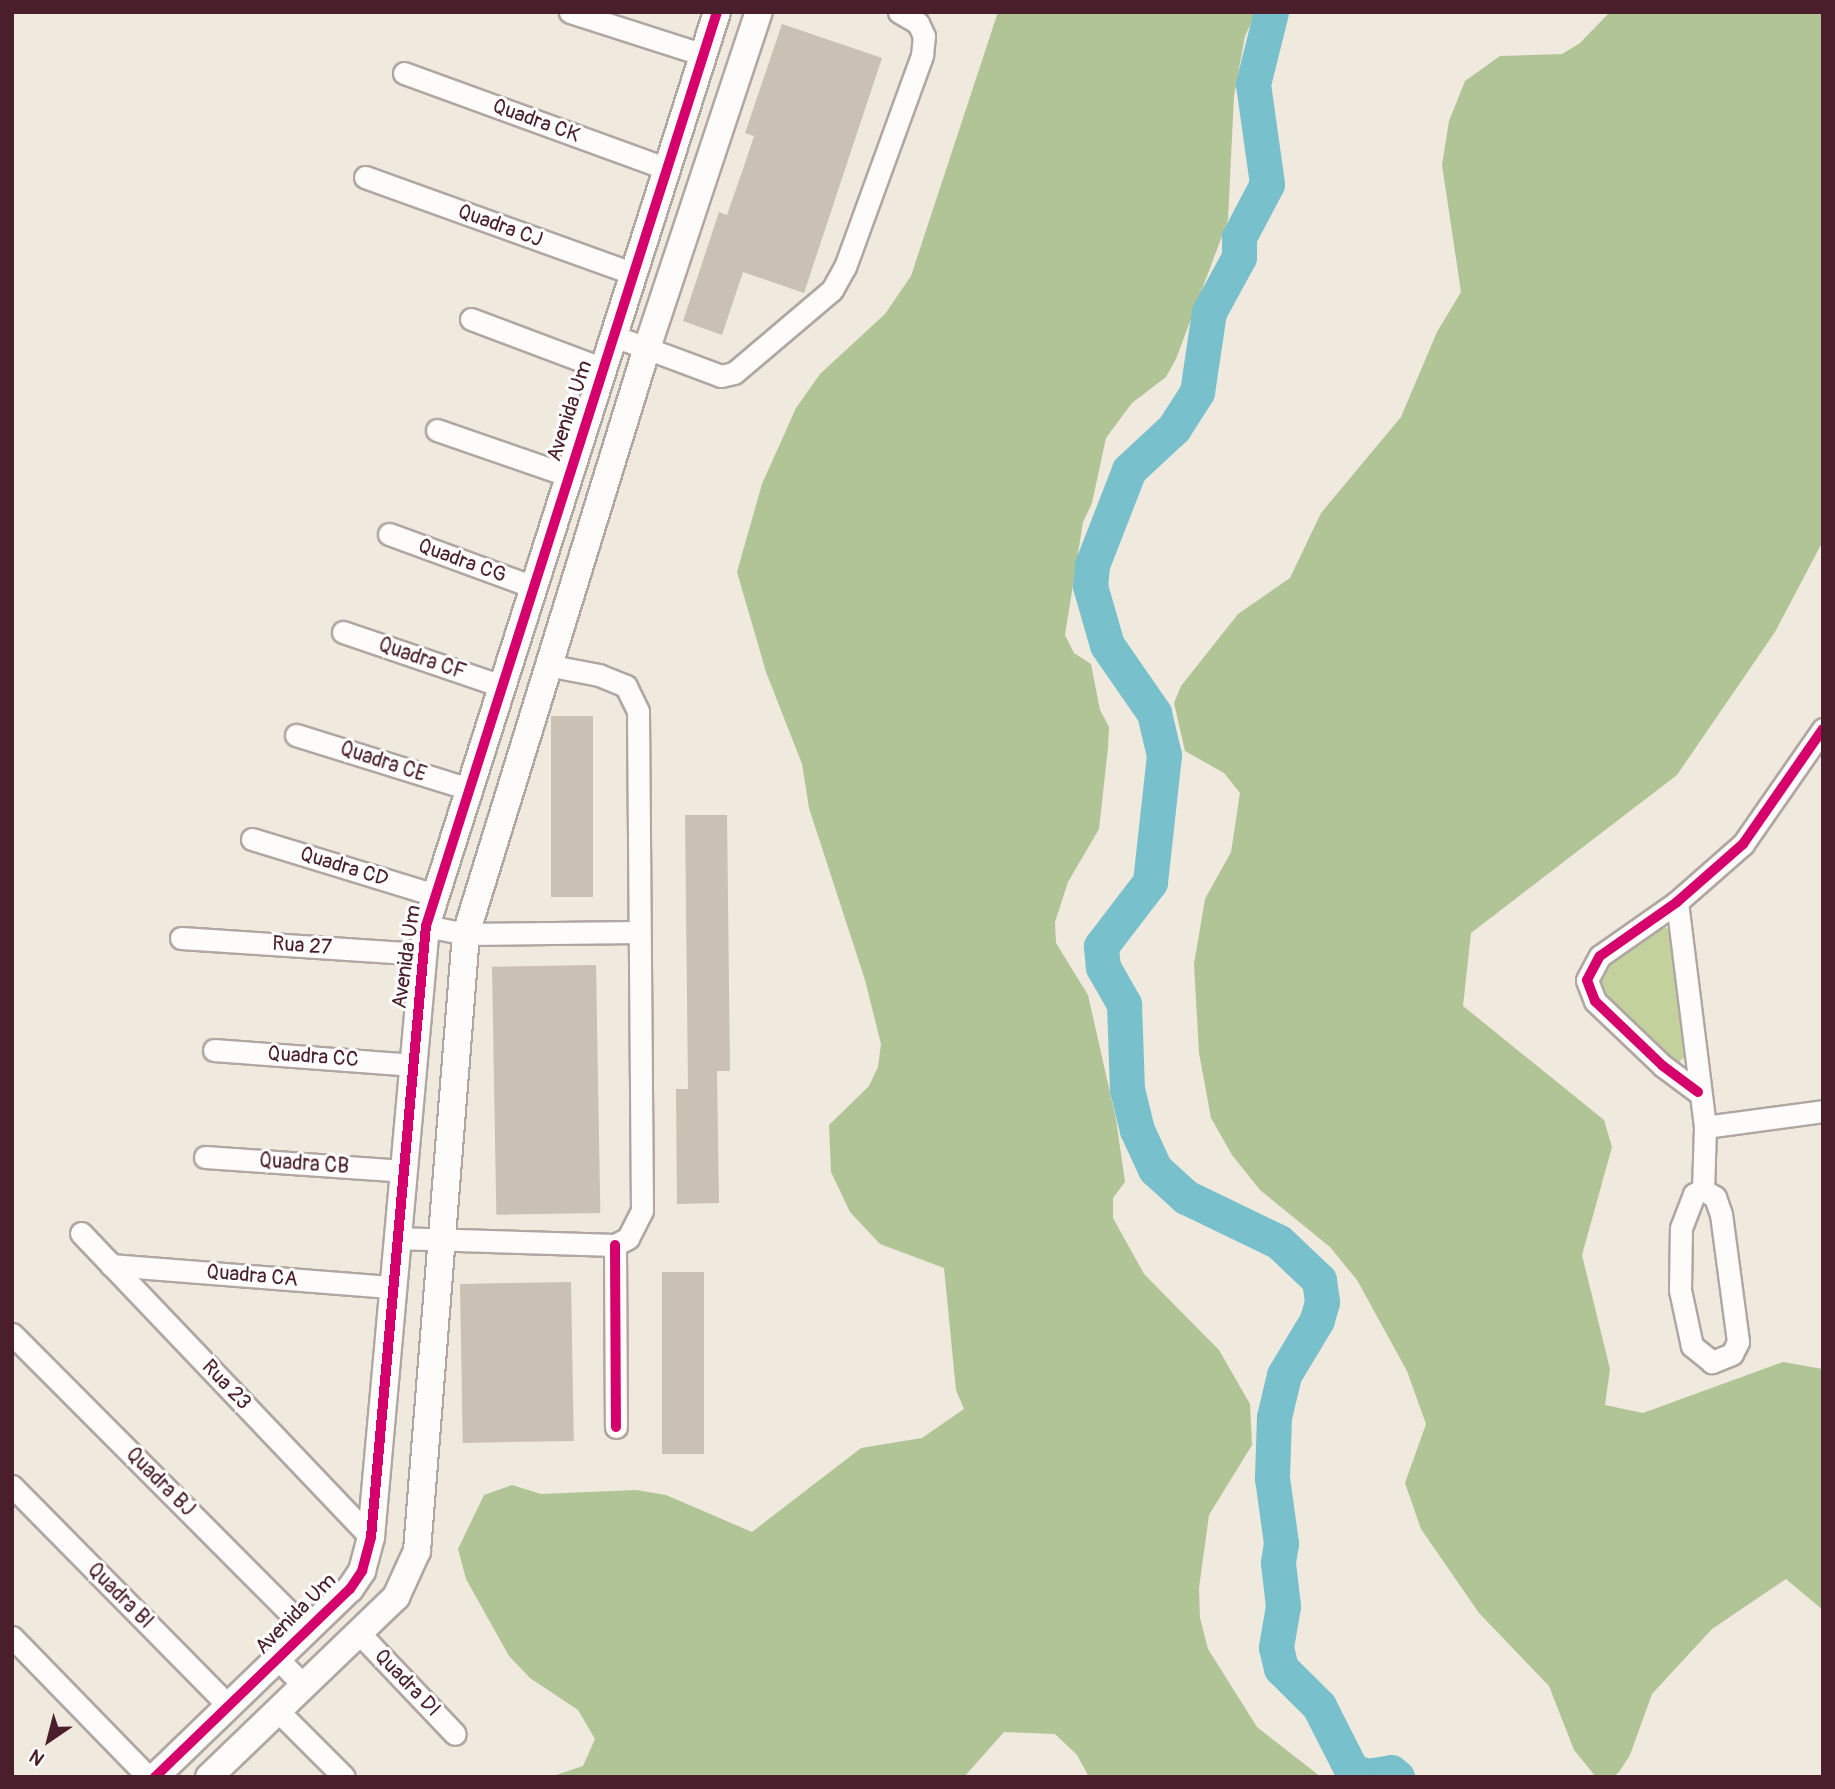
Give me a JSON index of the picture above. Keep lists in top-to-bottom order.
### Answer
{
  "streets": {
    "street": [
      "Quadra CK",
      "Quadra CJ",
      "Avenida Um",
      "Quadra CG",
      "Quadra CF",
      "Quadra CE",
      "Quadra CD",
      "Rua 27",
      "Quadra CC",
      "Quadra CB",
      "Quadra CA",
      "Rua 23",
      "Quadra BJ",
      "Quadra BI",
      "Quadra DI"
    ]
  },
  "crossings": [
    ["Quadra CK", "Avenida Um"],
    ["Quadra CJ", "Avenida Um"],
    ["Avenida Um", "Quadra CG"],
    ["Avenida Um", "Quadra CF"],
    ["Avenida Um", "Quadra CE"],
    ["Avenida Um", "Quadra CD"],
    ["Avenida Um", "Rua 27"],
    ["Avenida Um", "Quadra CC"],
    ["Avenida Um", "Quadra CB"],
    ["Avenida Um", "Quadra CA"],
    ["Avenida Um", "Rua 23"],
    ["Avenida Um", "Quadra BJ"],
    ["Avenida Um", "Quadra BI"],
    ["Quadra CA", "Rua 23"]
  ],
  "north": "bottom left"
}
